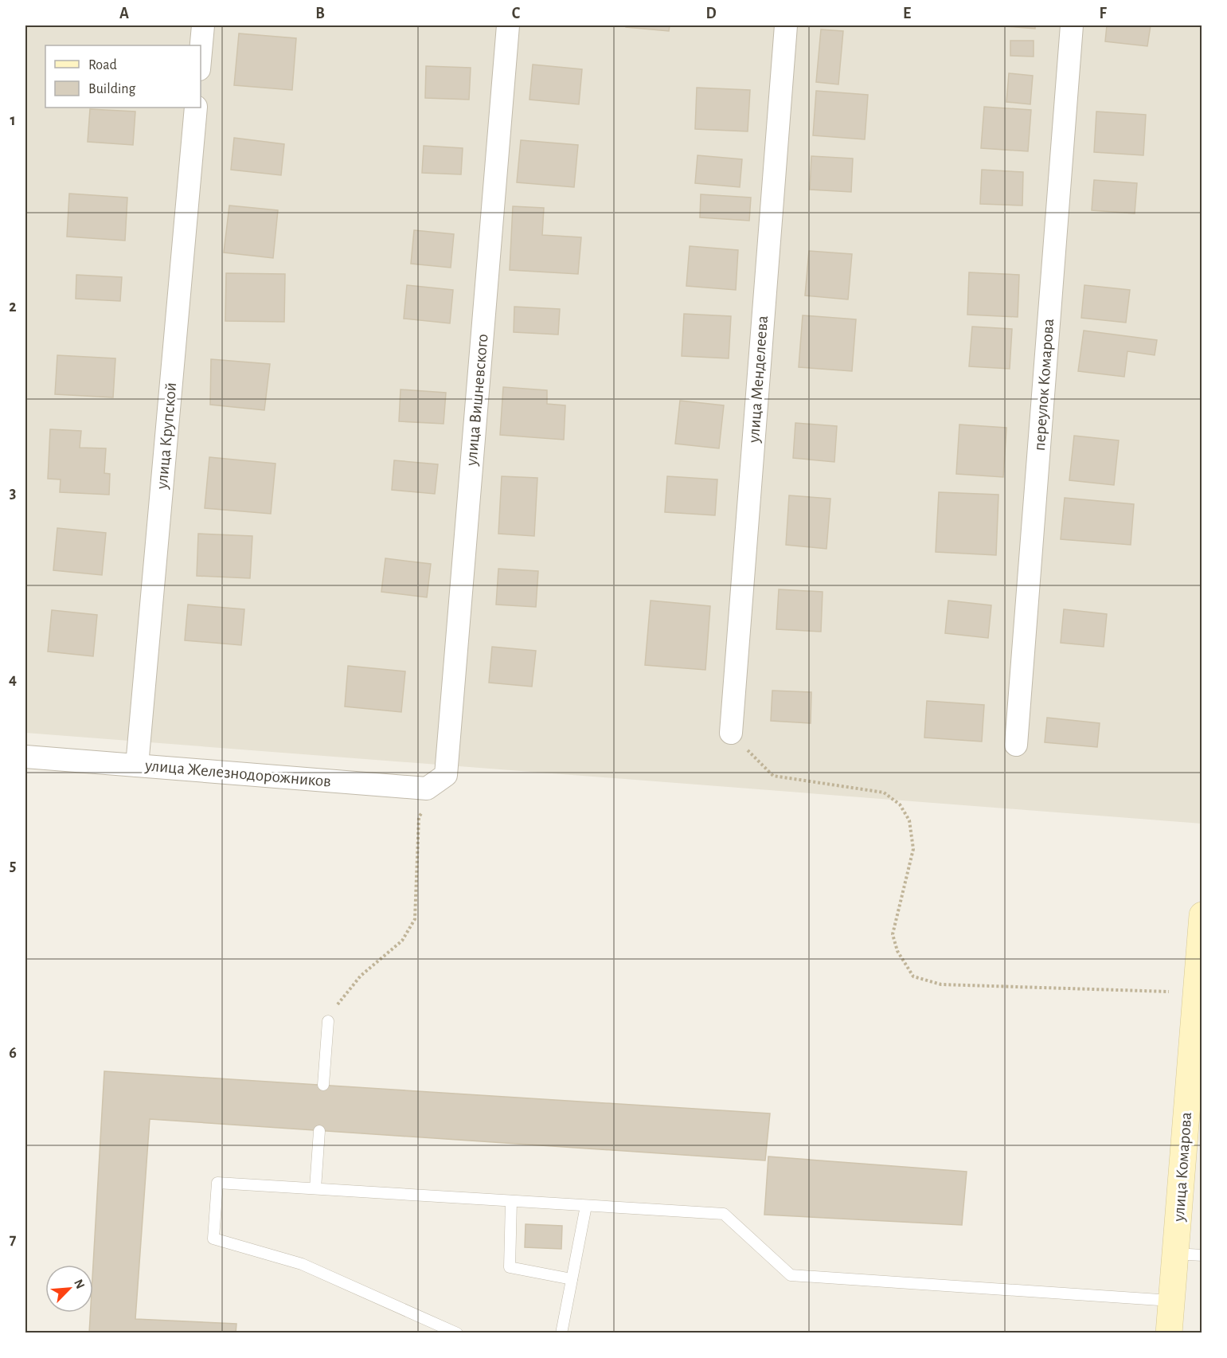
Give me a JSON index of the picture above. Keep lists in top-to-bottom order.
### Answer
{
  "streets": {
    "street": [
      "улица Менделеева",
      "переулок Комарова",
      "улица Вишневского",
      "улица Крупской",
      "улица Железнодорожников",
      "улица Комарова"
    ]
  },
  "crossings": [
    ["улица Вишневского", "улица Железнодорожников"],
    ["улица Крупской", "улица Железнодорожников"]
  ],
  "legend": ["Road", "Building"],
  "north": "top right",
  "grid": {
    "columns": [
      "A",
      "B",
      "C",
      "D",
      "E",
      "F"
    ],
    "rows": [
      "1",
      "2",
      "3",
      "4",
      "5",
      "6",
      "7"
    ]
  }
}
